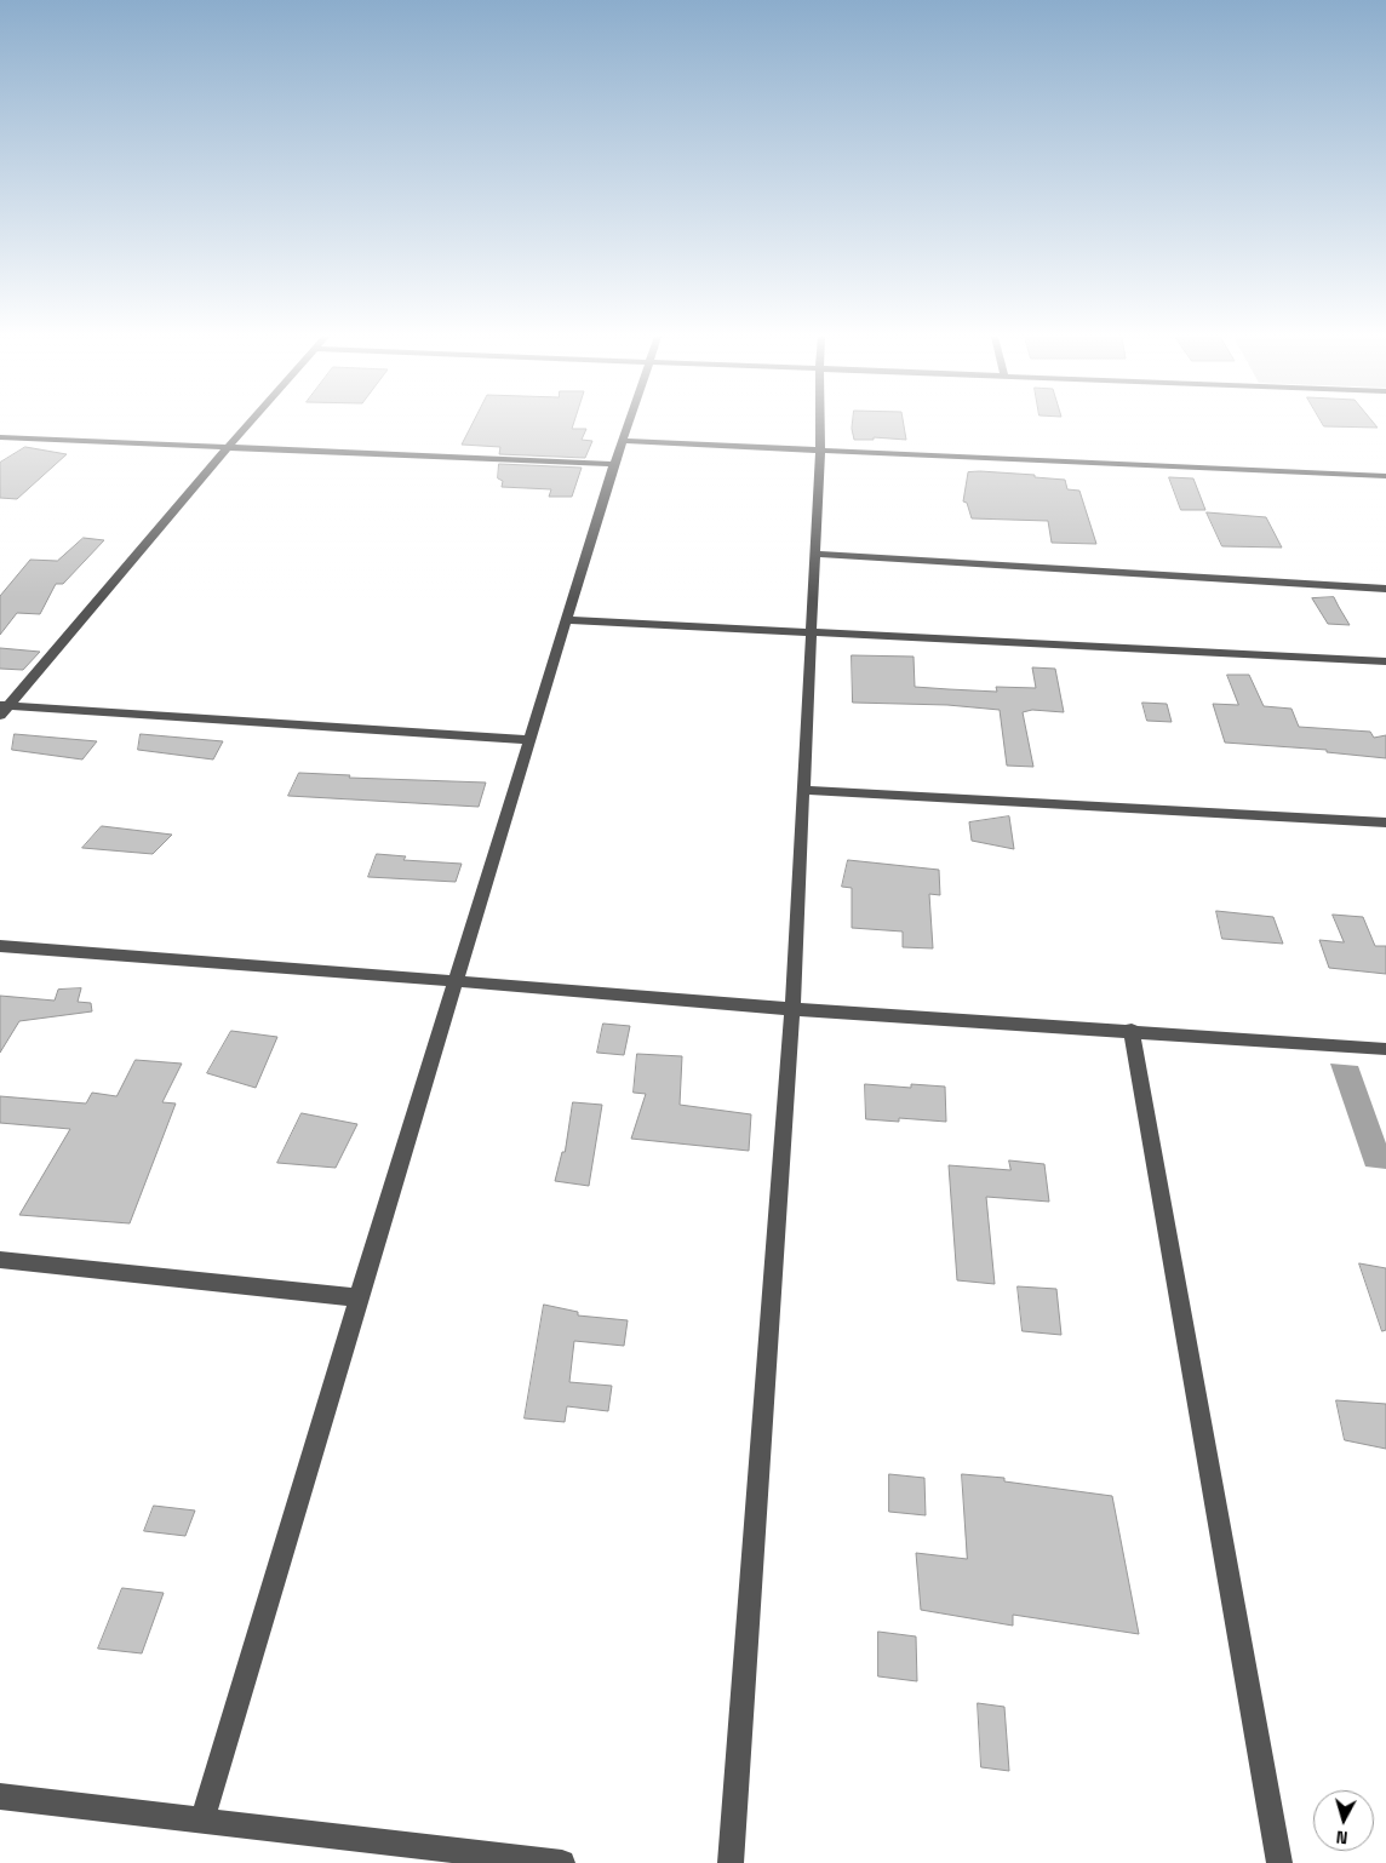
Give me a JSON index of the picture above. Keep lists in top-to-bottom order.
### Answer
{
  "north": "bottom"
}
